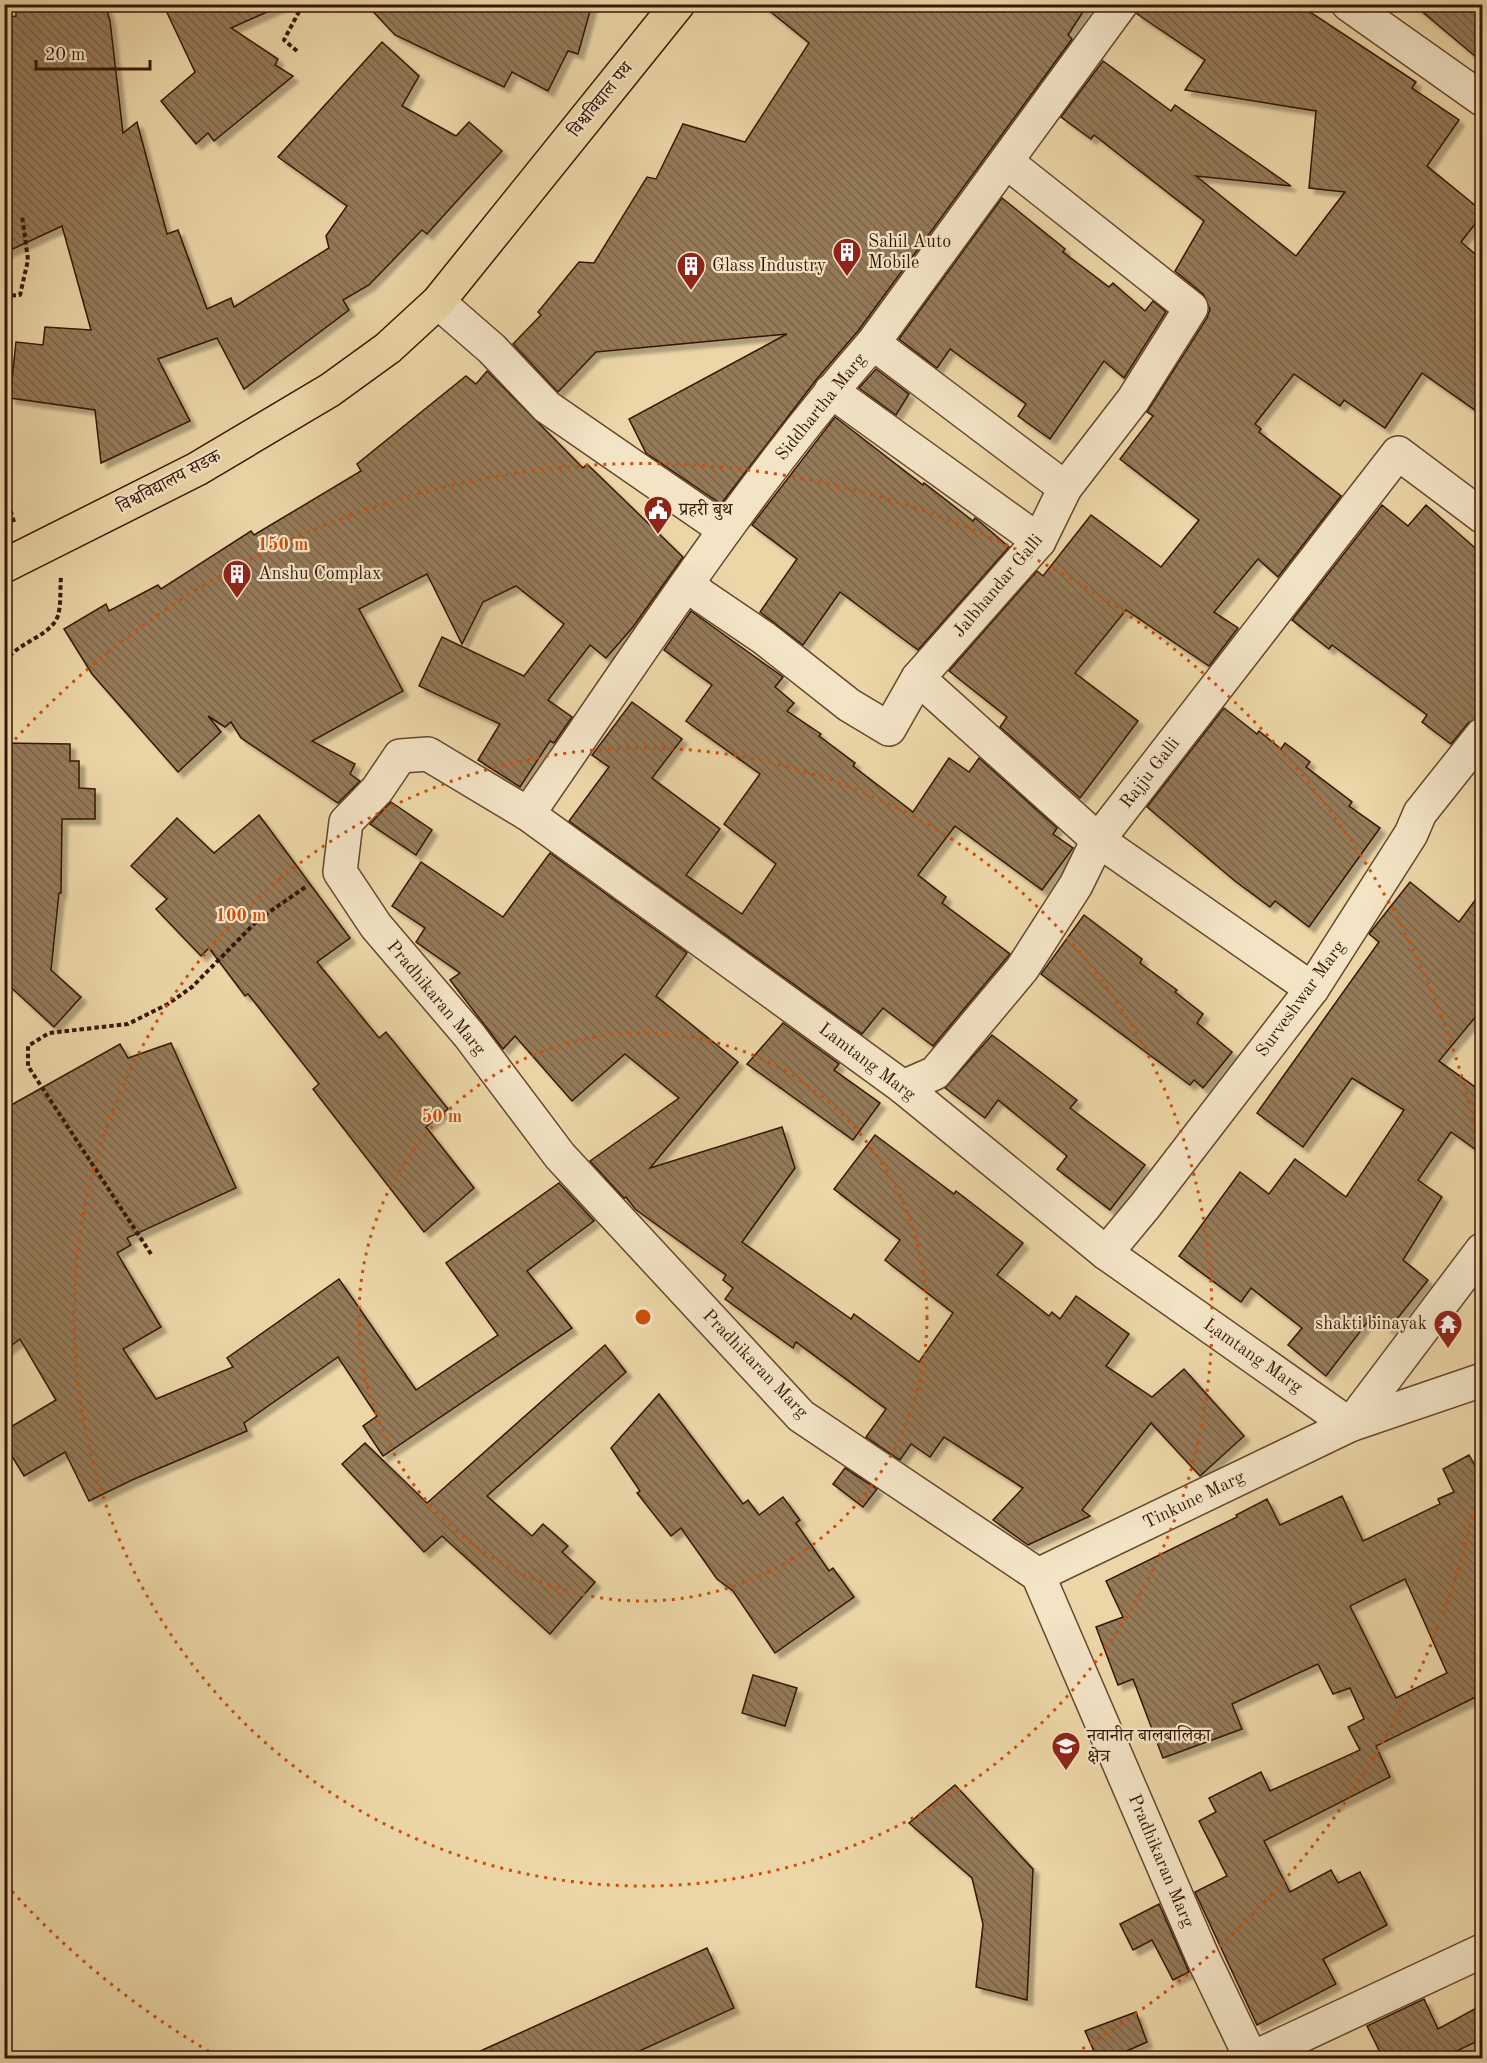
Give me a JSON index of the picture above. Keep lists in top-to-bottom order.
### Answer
{
  "streets": {
    "main road": ["विश्वविद्याल पथ", "विश्वविद्यालय सडक"],
    "street": [
      "Siddhartha Marg",
      "Jalbhandar Galli",
      "Rajju Galli",
      "Pradhikaran Marg",
      "Surveshwar Marg",
      "Lamtang Marg",
      "Tinkune Marg"
    ]
  },
  "crossings": [
    ["विश्वविद्याल पथ", "विश्वविद्यालय सडक"],
    ["Siddhartha Marg", "Jalbhandar Galli"],
    ["Siddhartha Marg", "Lamtang Marg"],
    ["Rajju Galli", "Lamtang Marg"],
    ["Pradhikaran Marg", "Lamtang Marg"],
    ["Pradhikaran Marg", "Tinkune Marg"],
    ["Surveshwar Marg", "Lamtang Marg"],
    ["Lamtang Marg", "Tinkune Marg"]
  ],
  "places": {
    "building": ["Sahil Auto Mobile", "Glass Industry", "Anshu Complax"],
    "public building": ["प्रहरी बुथ"],
    "temple": ["shakti binayak"],
    "school or university": ["नवानीत बालबालिका क्षेत्र"]
  },
  "scale_bar": "20 m",
  "rings": ["150 m", "100 m", "50 m"]
}
